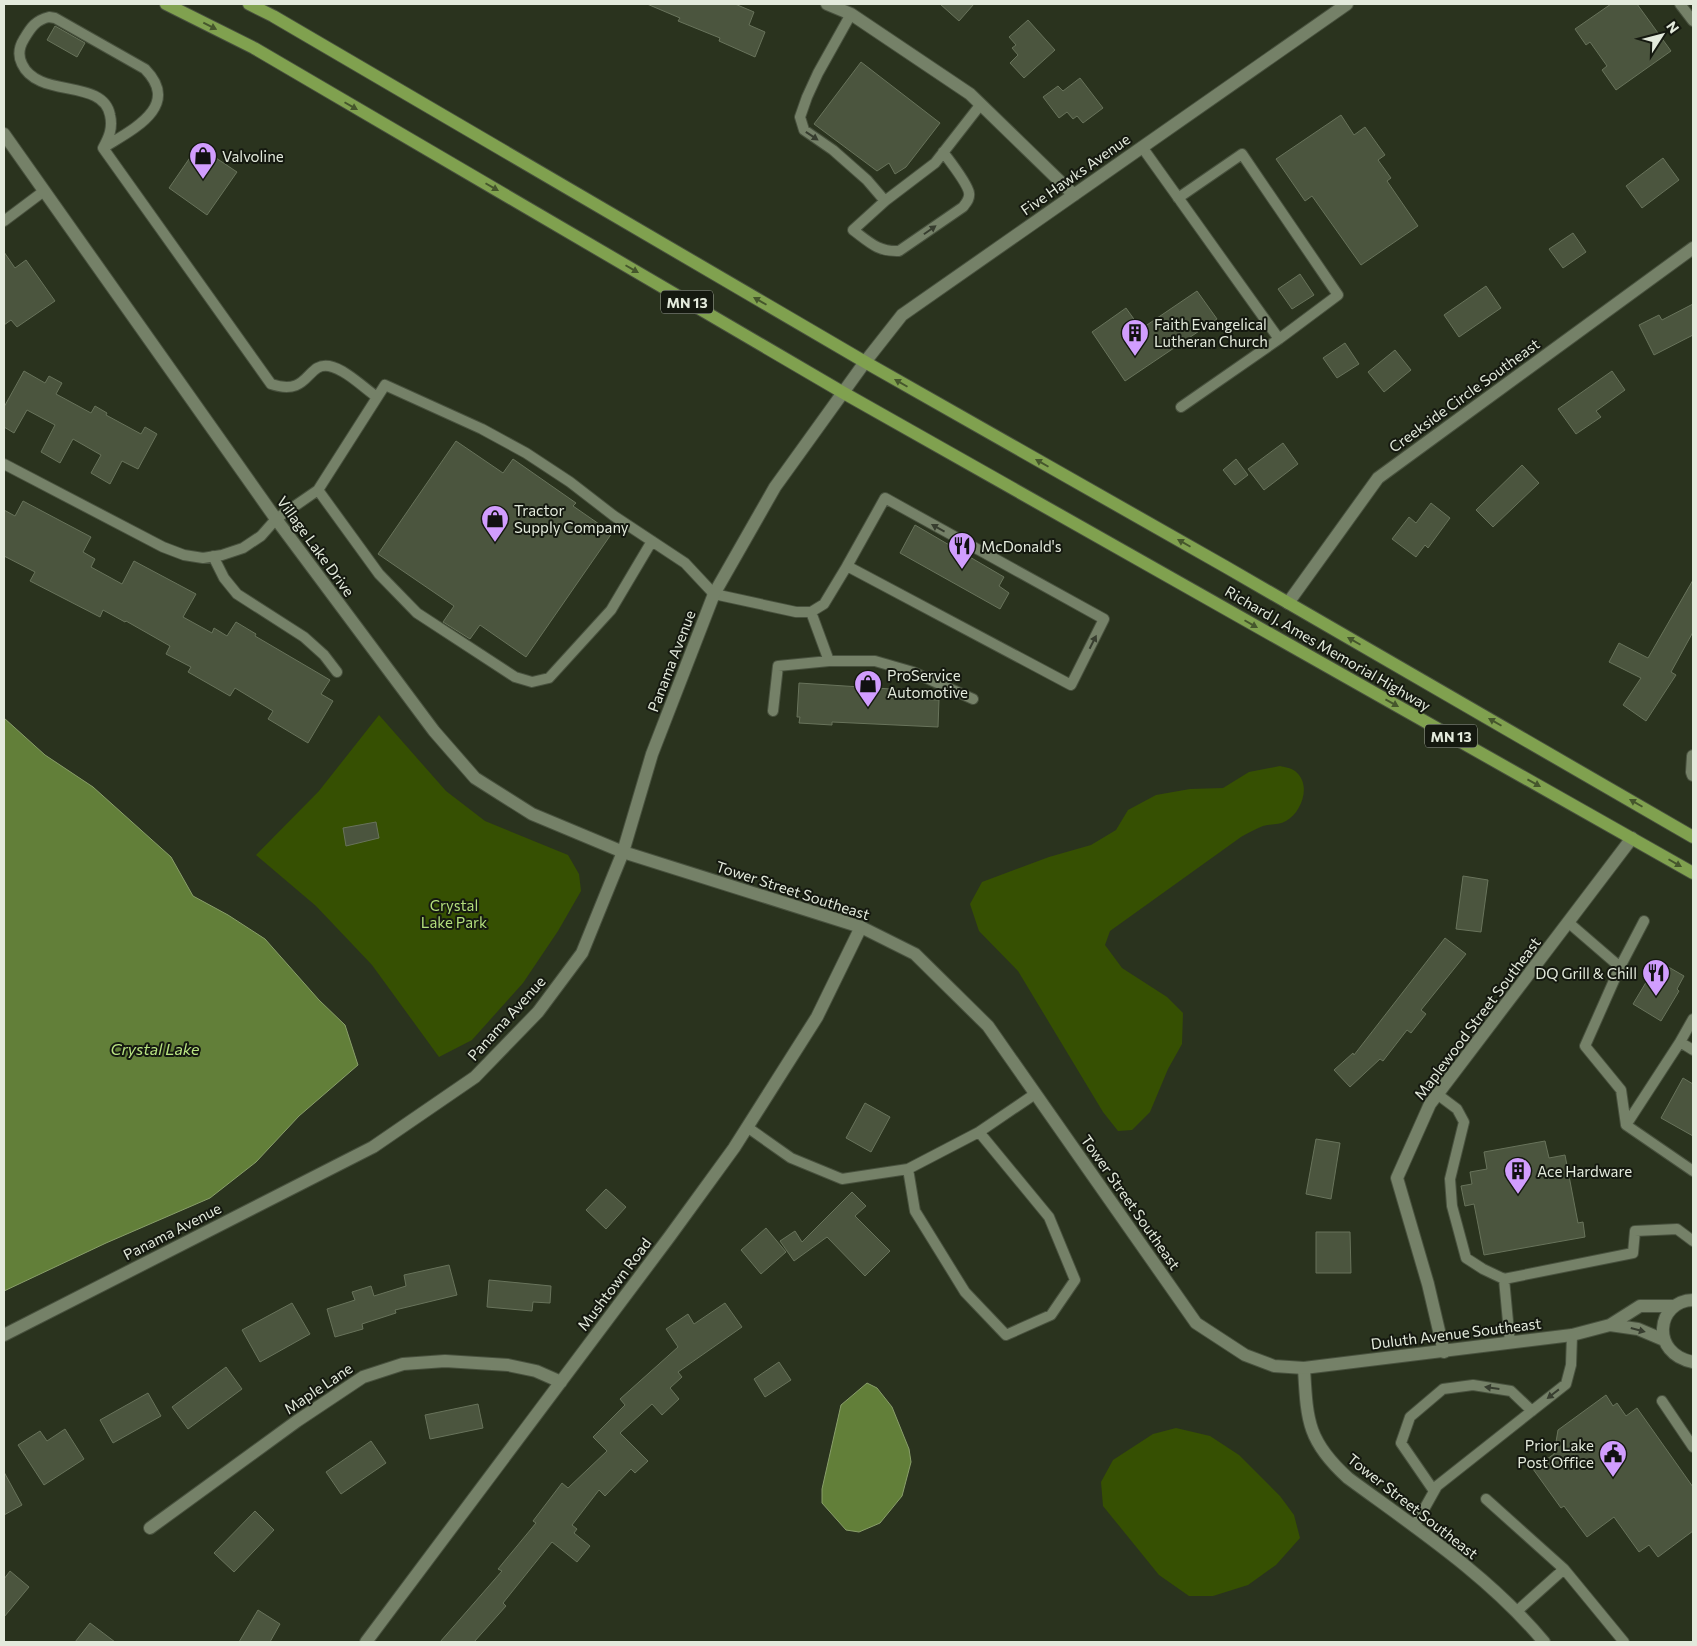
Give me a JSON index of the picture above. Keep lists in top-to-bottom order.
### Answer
{
  "streets": {
    "main road": ["MN 13", "Richard J. Ames Memorial Highway"],
    "street": [
      "Five Hawks Avenue",
      "Creekside Circle Southeast",
      "Village Lake Drive",
      "Panama Avenue",
      "Tower Street Southeast",
      "Maplewood Street Southeast",
      "Mushtown Road",
      "Duluth Avenue Southeast",
      "Maple Lane"
    ]
  },
  "crossings": [
    ["Five Hawks Avenue", "MN 13"],
    ["Five Hawks Avenue", "Richard J. Ames Memorial Highway"],
    ["Five Hawks Avenue", "Panama Avenue"],
    ["MN 13", "Richard J. Ames Memorial Highway"],
    ["MN 13", "Panama Avenue"],
    ["Creekside Circle Southeast", "Richard J. Ames Memorial Highway"],
    ["Village Lake Drive", "Panama Avenue"],
    ["Village Lake Drive", "Tower Street Southeast"],
    ["Richard J. Ames Memorial Highway", "Panama Avenue"],
    ["Richard J. Ames Memorial Highway", "Maplewood Street Southeast"],
    ["Panama Avenue", "Tower Street Southeast"],
    ["Tower Street Southeast", "Mushtown Road"],
    ["Tower Street Southeast", "Duluth Avenue Southeast"],
    ["Maplewood Street Southeast", "Duluth Avenue Southeast"],
    ["Mushtown Road", "Maple Lane"]
  ],
  "water": ["Crystal Lake"],
  "parks": ["Crystal Lake Park"],
  "places": {
    "shop": ["Valvoline", "Tractor Supply Company", "ProService Automotive"],
    "building": ["Faith Evangelical Lutheran Church", "Ace Hardware"],
    "restaurant": ["McDonald's", "DQ Grill & Chill"],
    "public building": ["Prior Lake Post Office"]
  },
  "north": "top right"
}
